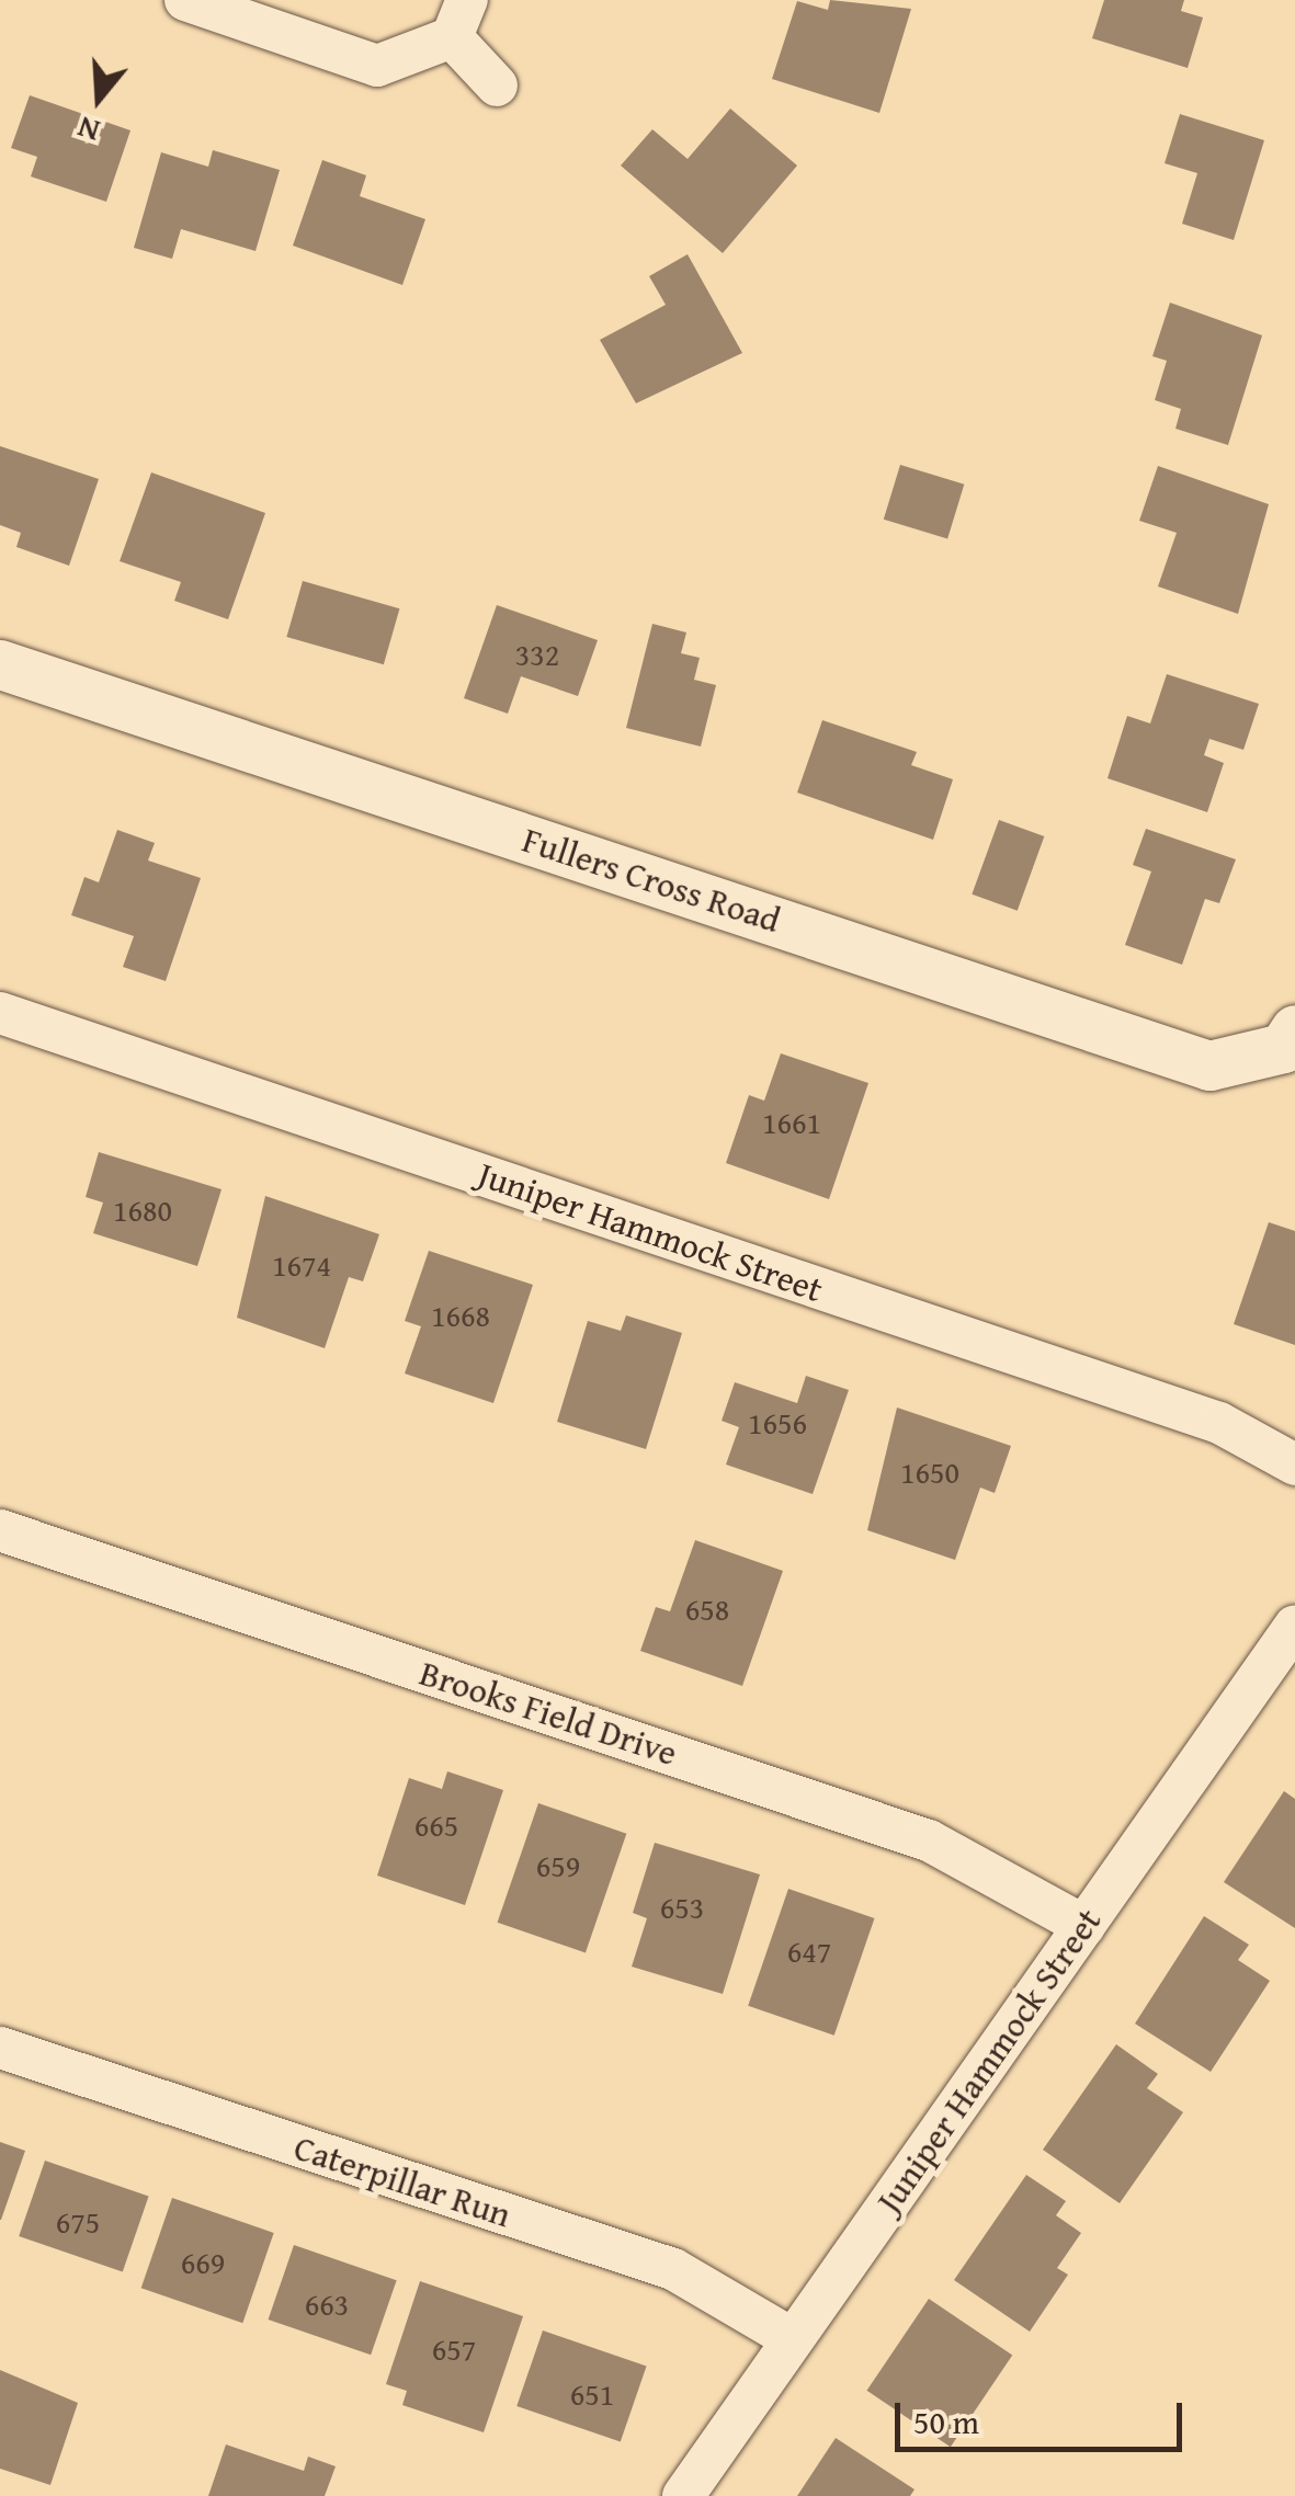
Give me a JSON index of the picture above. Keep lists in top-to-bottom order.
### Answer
{
  "streets": {
    "street": [
      "Fullers Cross Road",
      "Juniper Hammock Street",
      "Brooks Field Drive",
      "Caterpillar Run"
    ]
  },
  "crossings": [
    ["Juniper Hammock Street", "Brooks Field Drive"],
    ["Juniper Hammock Street", "Caterpillar Run"]
  ],
  "house_numbers": [
    "332",
    "1661",
    "1680",
    "1674",
    "1668",
    "1656",
    "1650",
    "658",
    "665",
    "659",
    "653",
    "647",
    "675",
    "669",
    "663",
    "657",
    "651"
  ],
  "scale_bar": "50 m",
  "north": "bottom"
}
